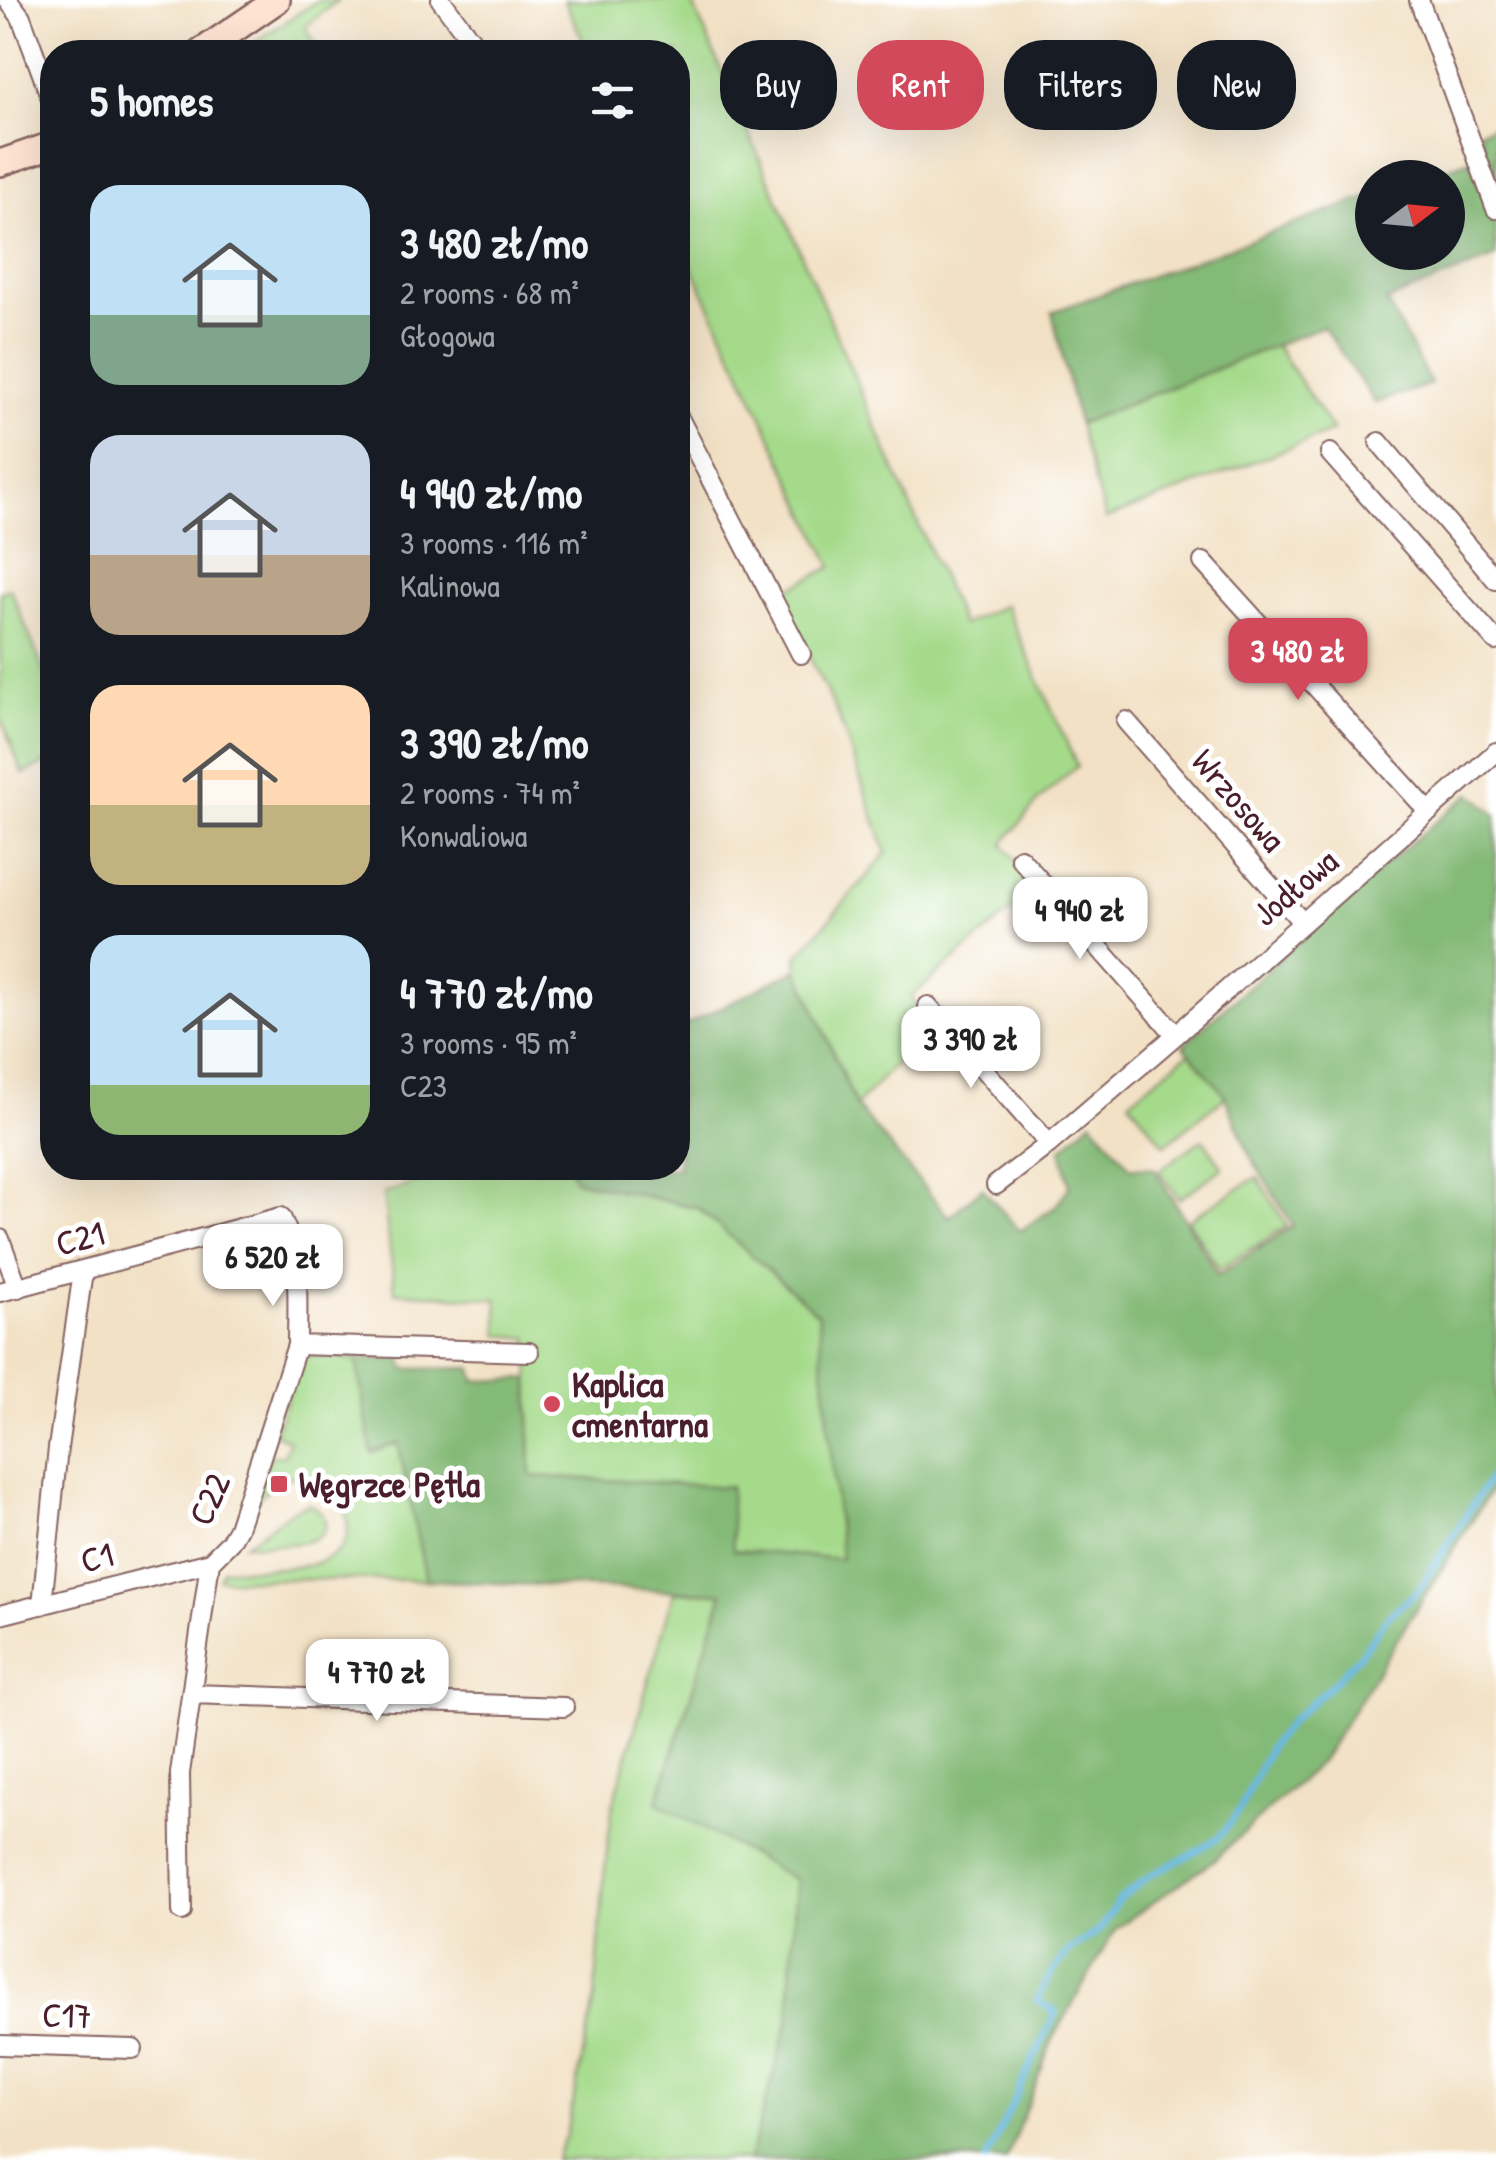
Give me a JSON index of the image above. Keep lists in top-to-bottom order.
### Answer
{
  "streets": {
    "street": [
      "Wrzosowa",
      "Jodłowa",
      "C21",
      "C22",
      "C1",
      "C17"
    ]
  },
  "crossings": [
    ["Wrzosowa", "Jodłowa"],
    ["C21", "C22"],
    ["C22", "C1"]
  ],
  "places": {
    "other": ["Kaplica cmentarna"],
    "transit": ["Węgrzce Pętla"]
  },
  "north": "right",
  "page": {
    "chip": [
      "Buy",
      "Rent",
      "Filters",
      "New"
    ],
    "heading": "5 homes",
    "list": [
      {
        "name": "3 480 zł/mo",
        "note": "2 rooms · 68 m² · Głogowa"
      },
      {
        "name": "4 940 zł/mo",
        "note": "3 rooms · 116 m² · Kalinowa"
      },
      {
        "name": "3 390 zł/mo",
        "note": "2 rooms · 74 m² · Konwaliowa"
      },
      {
        "name": "4 770 zł/mo",
        "note": "3 rooms · 95 m² · C23"
      }
    ],
    "price": [
      "3 480 zł",
      "4 940 zł",
      "3 390 zł",
      "6 520 zł",
      "4 770 zł"
    ]
  }
}
